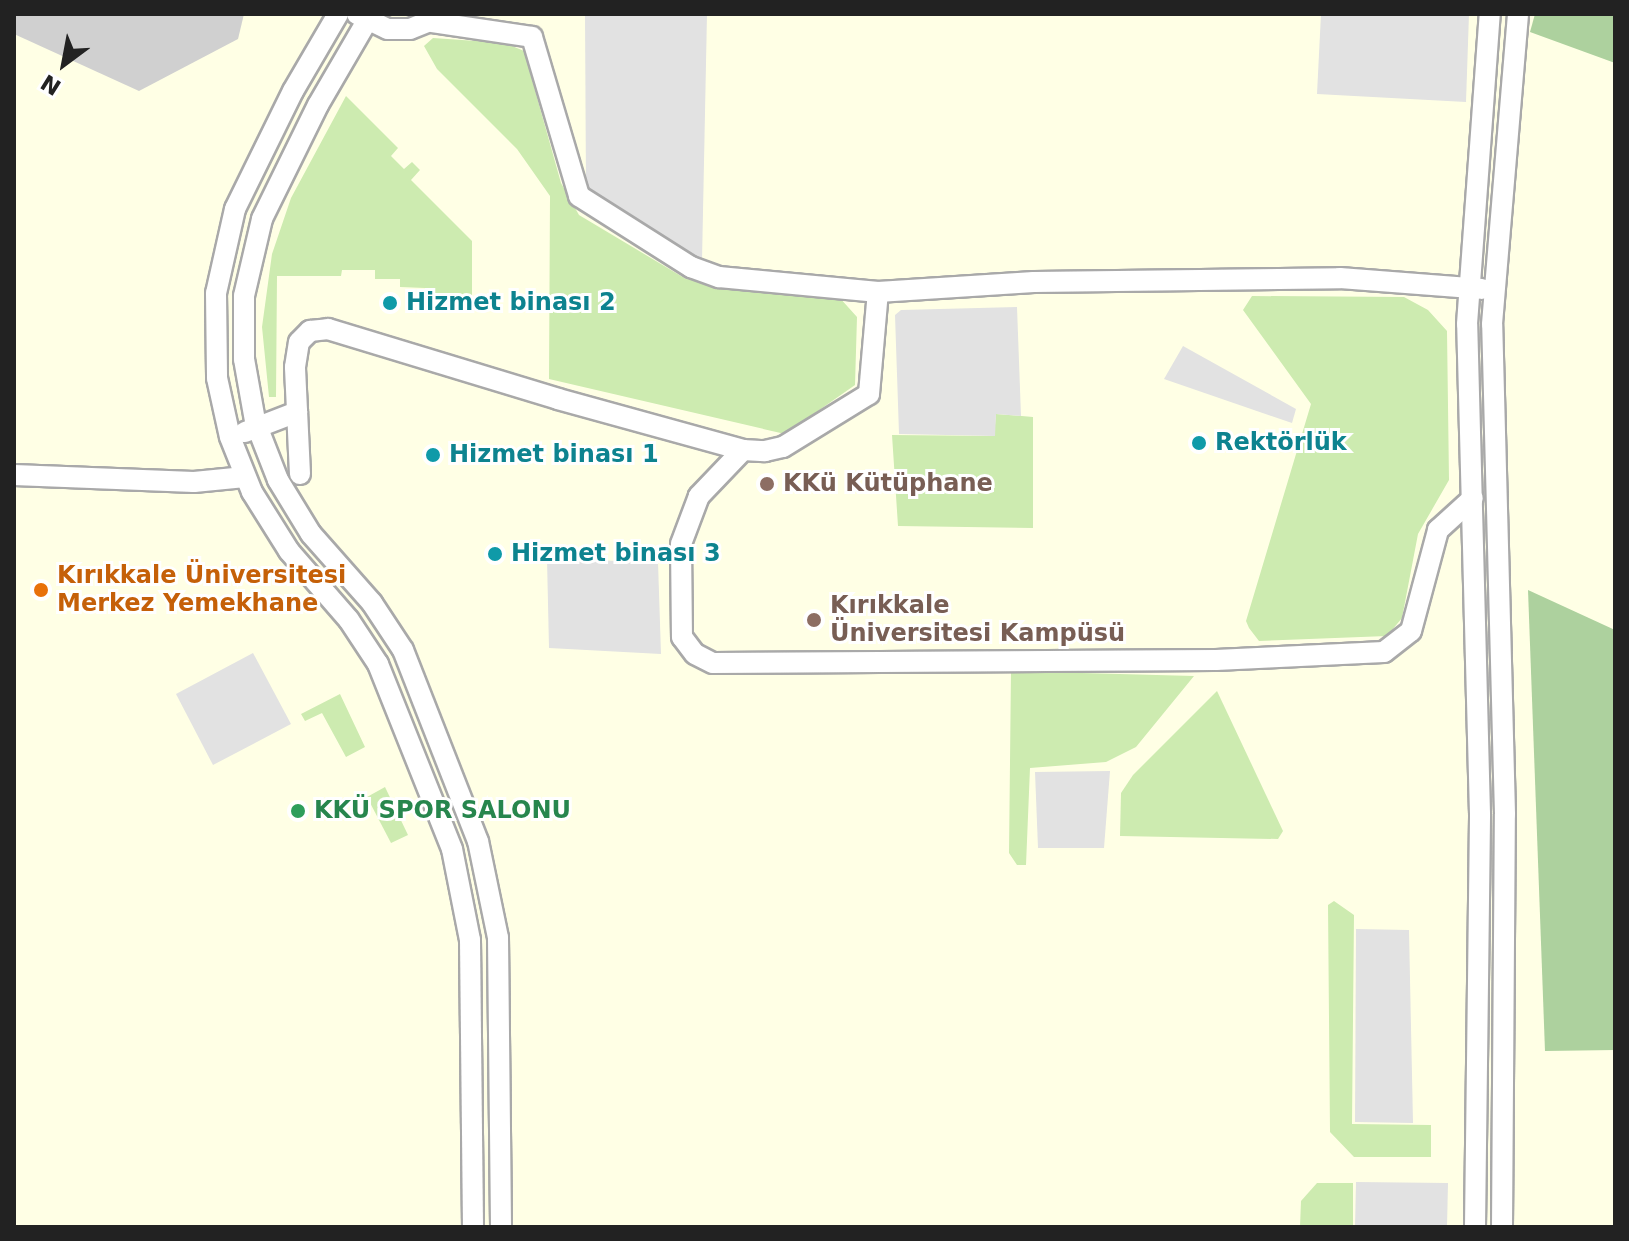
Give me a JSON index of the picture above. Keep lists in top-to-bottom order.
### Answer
{
  "places": [
    "Hizmet binası 2",
    "Rektörlük",
    "Hizmet binası 1",
    "KKü Kütüphane",
    "Hizmet binası 3",
    "Kırıkkale Üniversitesi Merkez Yemekhane",
    "Kırıkkale Üniversitesi Kampüsü",
    "KKÜ SPOR SALONU"
  ],
  "north": "bottom left"
}
